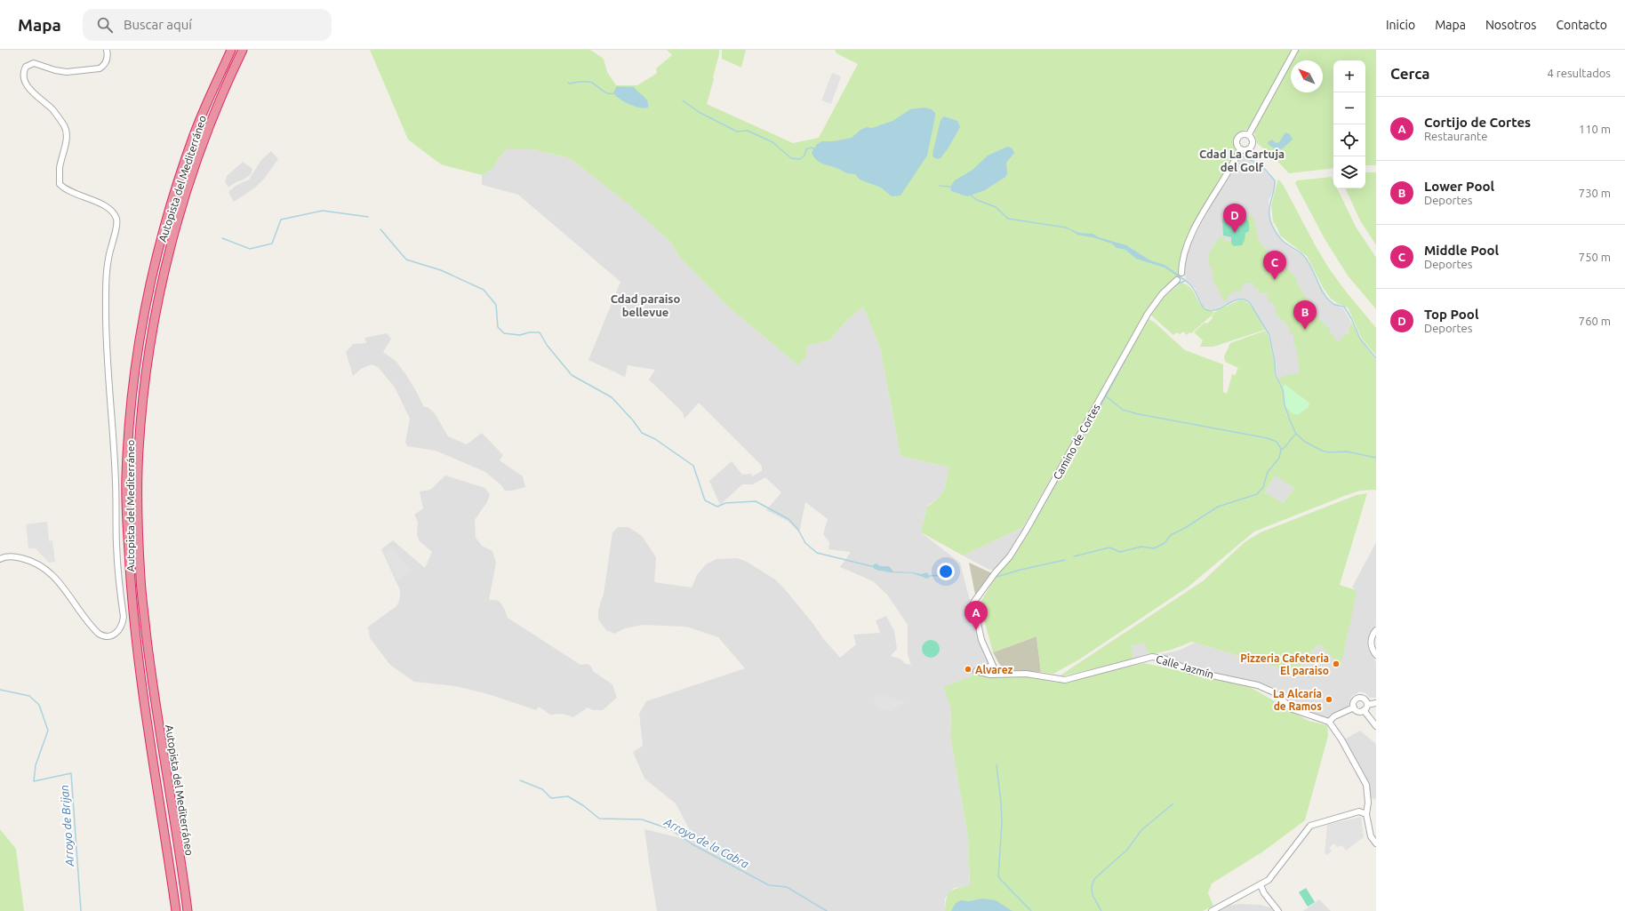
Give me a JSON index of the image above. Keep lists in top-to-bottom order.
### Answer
{
  "streets": {
    "highway": ["Autopista del Mediterráneo"],
    "street": ["Camino de Cortes", "Calle Jazmín"]
  },
  "crossings": [
    ["Camino de Cortes", "Calle Jazmín"]
  ],
  "districts": ["Cdad La Cartuja del Golf", "Cdad paraiso bellevue"],
  "water": ["Arroyo de Brijan", "Arroyo de la Cabra"],
  "places": ["Pizzeria Cafeteria El paraiso", "Alvarez", "La Alcaría de Ramos"],
  "north": "top left",
  "page": {
    "header": "Mapa",
    "search": "Buscar aquí",
    "nav": [
      "Inicio",
      "Mapa",
      "Nosotros",
      "Contacto"
    ],
    "heading": ["Cerca", "4 resultados"],
    "map_buttons": ["+", "−"],
    "list": [
      {
        "mark": "A",
        "name": "Cortijo de Cortes",
        "note": "Restaurante",
        "value": "110 m"
      },
      {
        "mark": "B",
        "name": "Lower Pool",
        "note": "Deportes",
        "value": "730 m"
      },
      {
        "mark": "C",
        "name": "Middle Pool",
        "note": "Deportes",
        "value": "750 m"
      },
      {
        "mark": "D",
        "name": "Top Pool",
        "note": "Deportes",
        "value": "760 m"
      }
    ],
    "pins": [
      "D",
      "C",
      "B",
      "A"
    ]
  }
}
